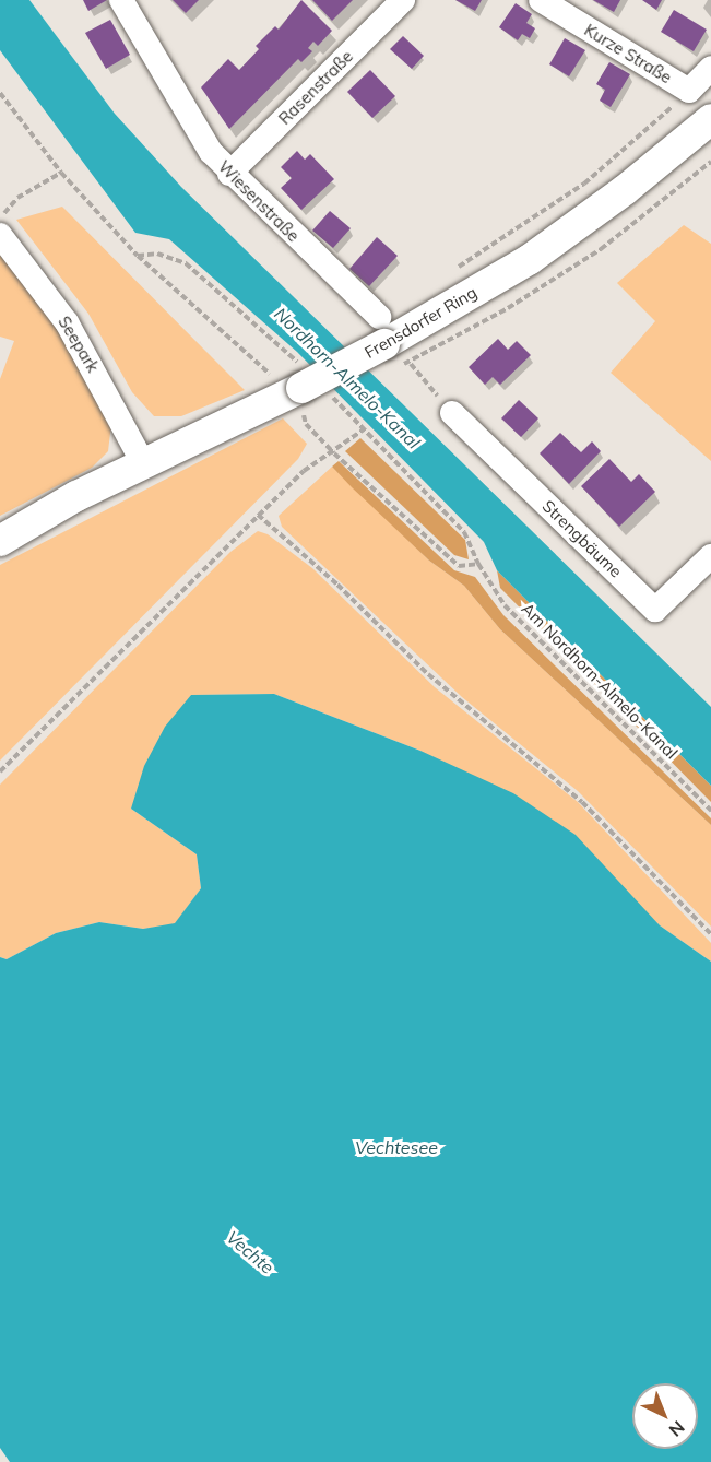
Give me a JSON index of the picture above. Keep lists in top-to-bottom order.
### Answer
{
  "streets": {
    "street": [
      "Kurze Straße",
      "Rasenstraße",
      "Wiesenstraße",
      "Frensdorfer Ring",
      "Seepark",
      "Strengbäume"
    ],
    "path": ["Am Nordhorn-Almelo-Kanal"]
  },
  "crossings": [
    ["Rasenstraße", "Wiesenstraße"],
    ["Wiesenstraße", "Frensdorfer Ring"],
    ["Frensdorfer Ring", "Seepark"]
  ],
  "water": ["Nordhorn-Almelo-Kanal", "Vechtesee", "Vechte"],
  "north": "bottom right"
}
